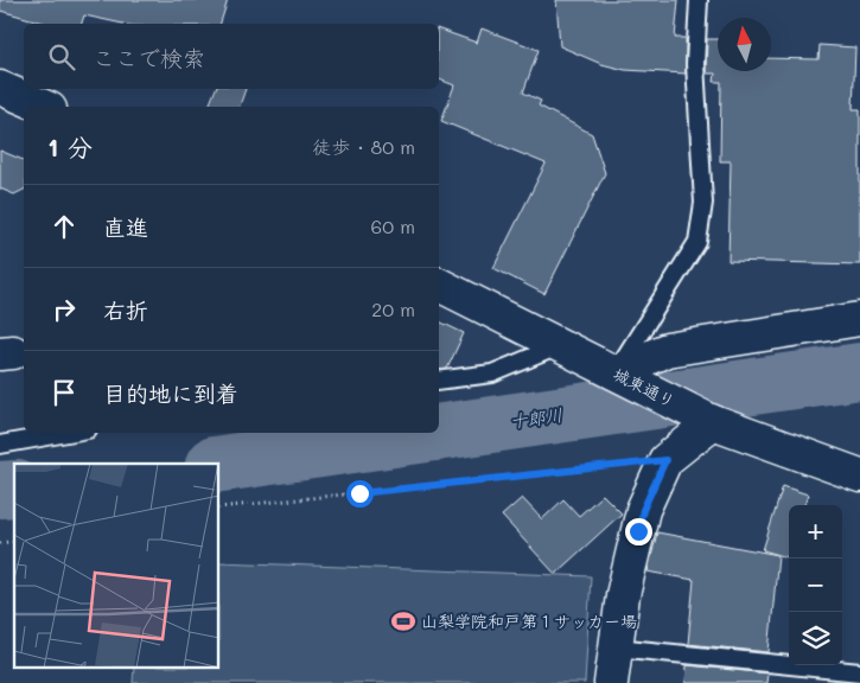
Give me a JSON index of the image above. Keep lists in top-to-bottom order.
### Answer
{
  "streets": {
    "main road": ["城東通り"]
  },
  "water": ["十郎川"],
  "places": {
    "sports": ["山梨学院和戸第１サッカー場"]
  },
  "north": "top",
  "page": {
    "search": "ここで検索",
    "heading": ["1 分", "徒歩 · 80 m"],
    "list": [
      ["直進", "60 m"],
      ["右折", "20 m"],
      "目的地に到着"
    ],
    "map_buttons": ["+", "−"]
  }
}
